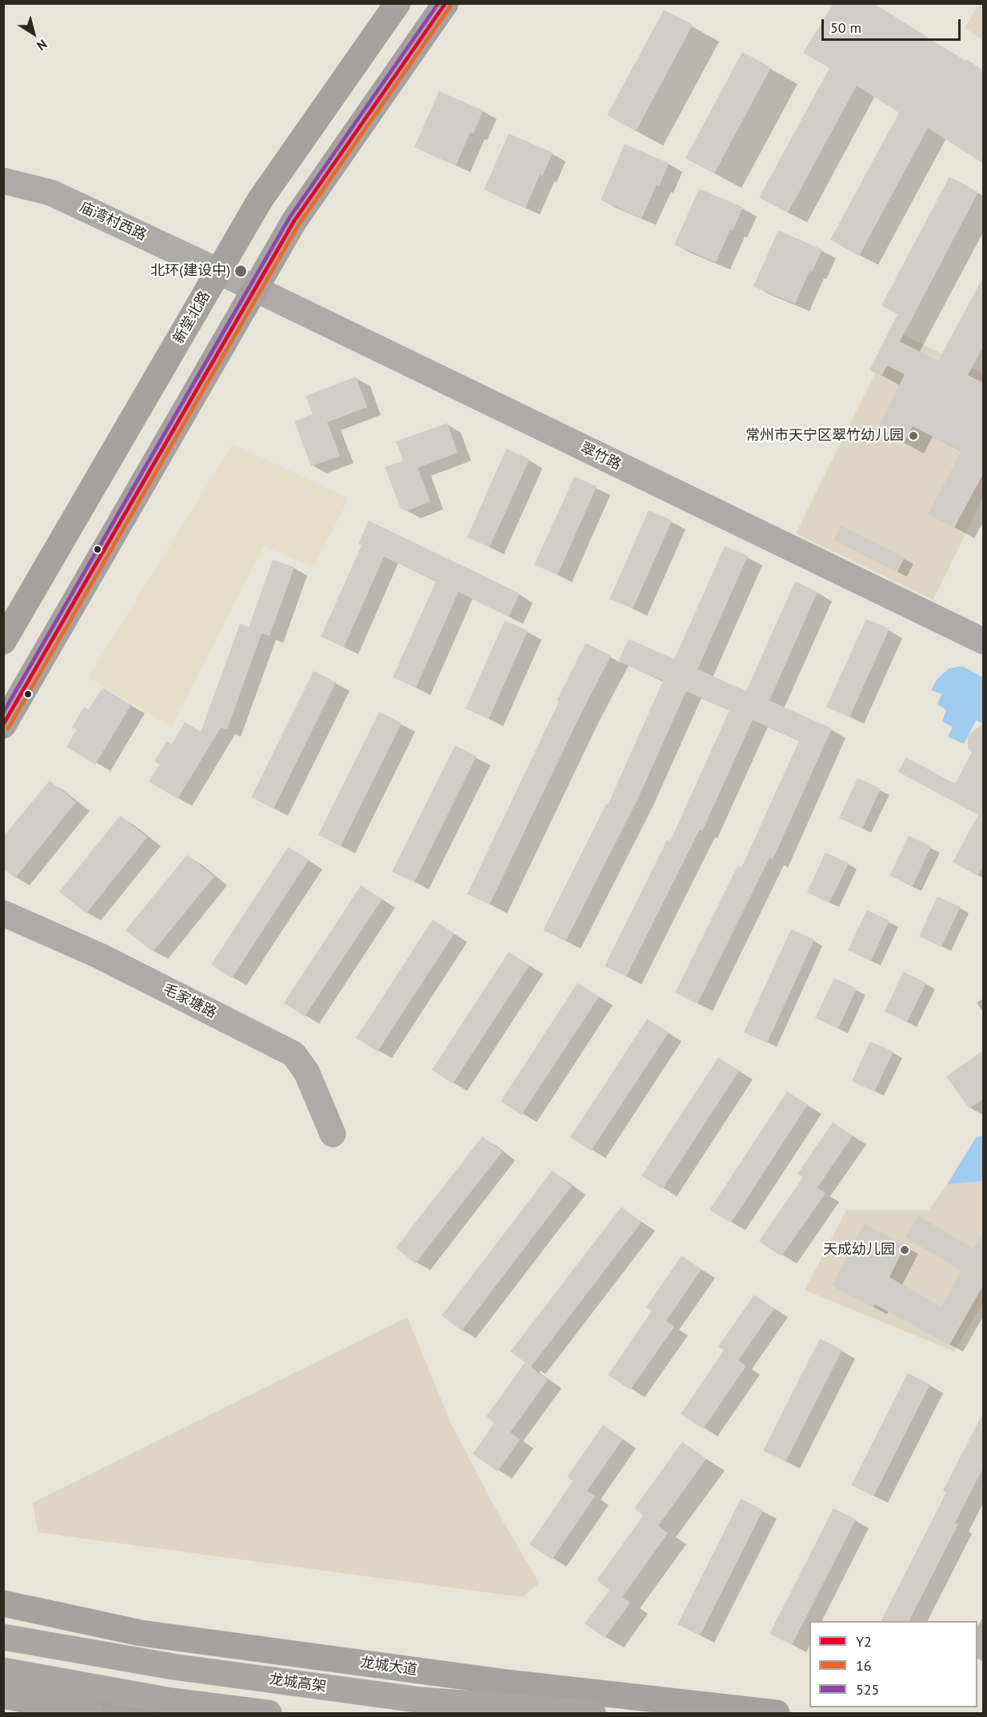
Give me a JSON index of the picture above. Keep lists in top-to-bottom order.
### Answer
{
  "streets": {
    "highway": ["龙城高架"],
    "main road": ["新堂北路", "龙城大道"],
    "street": ["庙湾村西路", "翠竹路", "毛家塘路"]
  },
  "crossings": [
    ["庙湾村西路", "新堂北路"],
    ["庙湾村西路", "翠竹路"],
    ["新堂北路", "翠竹路"]
  ],
  "places": ["北环(建设中)", "常州市天宁区翠竹幼儿园", "天成幼儿园"],
  "lines": ["transit line Y2", "transit line 525", "transit line 16"],
  "legend": ["Y2", "16", "525"],
  "scale_bar": "50 m",
  "north": "bottom right"
}
